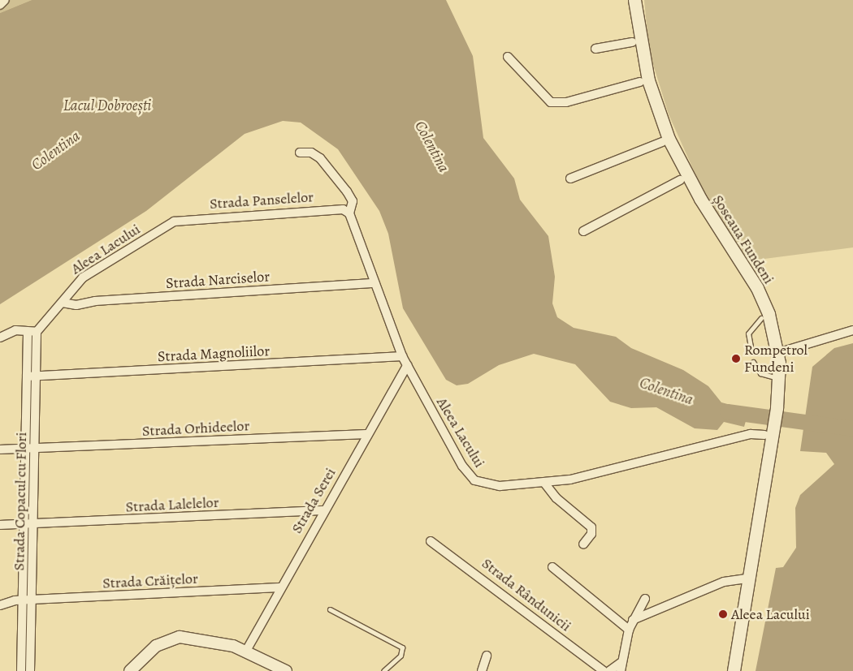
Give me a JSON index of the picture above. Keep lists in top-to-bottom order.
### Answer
{
  "streets": {
    "main road": ["Șoseaua Fundeni"],
    "street": [
      "Strada Panselelor",
      "Aleea Lacului",
      "Strada Narciselor",
      "Strada Magnoliilor",
      "Strada Orhideelor",
      "Strada Serei",
      "Strada Copacul cu Flori",
      "Strada Lalelelor",
      "Strada Crăițelor",
      "Strada Rândunicii"
    ]
  },
  "crossings": [
    ["Strada Panselelor", "Aleea Lacului"],
    ["Șoseaua Fundeni", "Aleea Lacului"],
    ["Aleea Lacului", "Strada Narciselor"],
    ["Aleea Lacului", "Strada Magnoliilor"],
    ["Aleea Lacului", "Strada Serei"],
    ["Aleea Lacului", "Strada Copacul cu Flori"],
    ["Strada Magnoliilor", "Strada Copacul cu Flori"],
    ["Strada Orhideelor", "Strada Serei"],
    ["Strada Orhideelor", "Strada Copacul cu Flori"],
    ["Strada Serei", "Strada Lalelelor"],
    ["Strada Serei", "Strada Crăițelor"],
    ["Strada Copacul cu Flori", "Strada Lalelelor"],
    ["Strada Copacul cu Flori", "Strada Crăițelor"]
  ],
  "water": ["Lacul Dobroești", "Colentina"],
  "places": ["Rompetrol Fundeni", "Aleea Lacului"]
}
